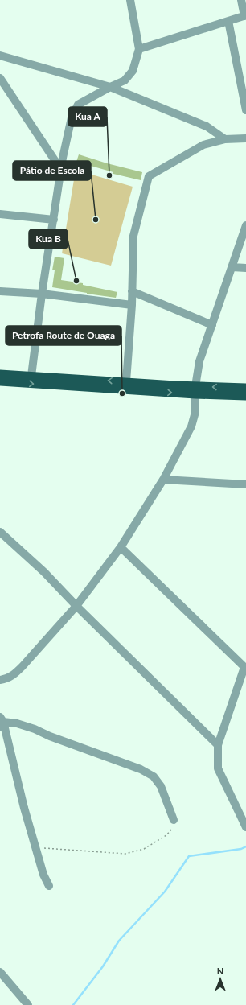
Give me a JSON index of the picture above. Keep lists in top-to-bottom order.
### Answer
{
  "places": [
    "Kua A",
    "Pátio de Escola",
    "Kua B",
    "Petrofa Route de Ouaga"
  ],
  "north": "top"
}
